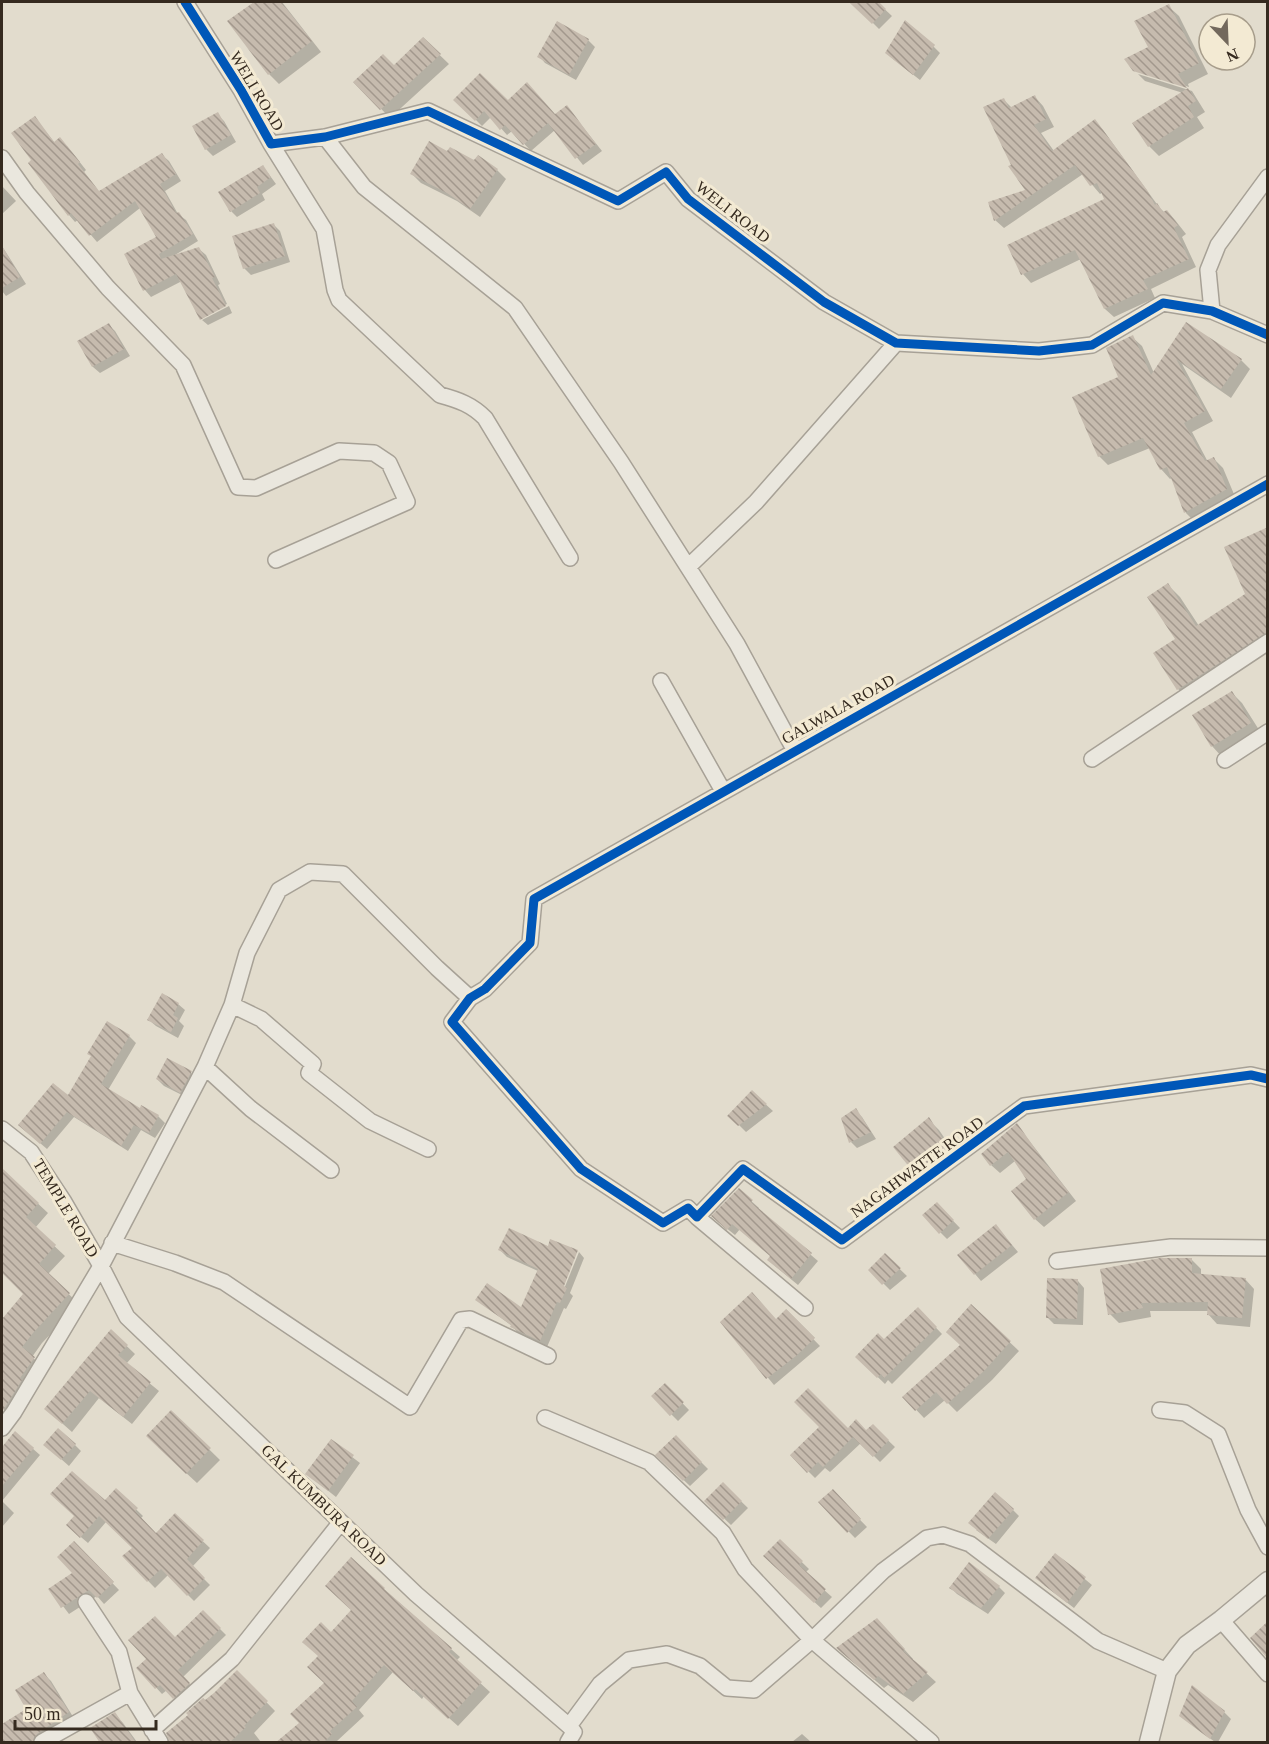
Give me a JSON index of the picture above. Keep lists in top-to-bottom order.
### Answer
{
  "streets": {
    "street": [
      "WELI ROAD",
      "GALWALA ROAD",
      "NAGAHWATTE ROAD",
      "TEMPLE ROAD",
      "GAL KUMBURA ROAD"
    ]
  },
  "crossings": [
    ["TEMPLE ROAD", "GAL KUMBURA ROAD"]
  ],
  "scale_bar": "50 m",
  "north": "bottom right"
}
